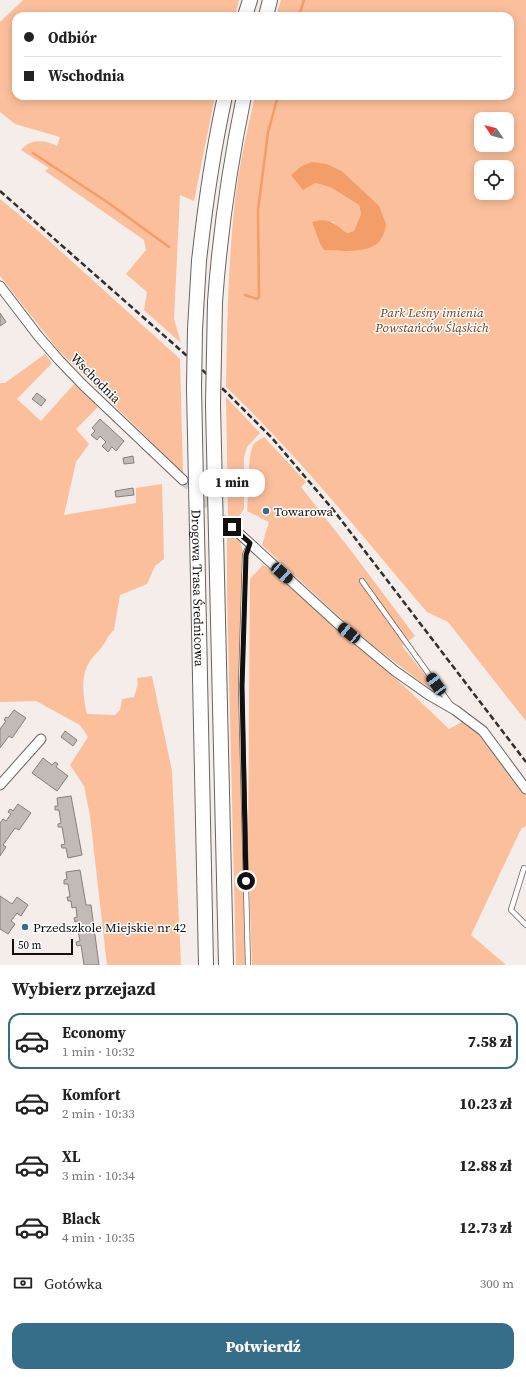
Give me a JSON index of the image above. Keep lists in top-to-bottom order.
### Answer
{
  "streets": {
    "main road": ["Drogowa Trasa Średnicowa"],
    "street": ["Wschodnia"]
  },
  "parks": ["Park Leśny imienia Powstańców Śląskich"],
  "places": ["Towarowa", "Przedszkole Miejskie nr 42"],
  "scale_bar": "50 m",
  "north": "top left",
  "page": {
    "banner": ["Odbiór", "Wschodnia"],
    "bubble": "1 min",
    "scale": "50 m",
    "heading": "Wybierz przejazd",
    "list": [
      {
        "name": "Economy",
        "note": "1 min · 10:32",
        "value": "7.58 zł"
      },
      {
        "name": "Komfort",
        "note": "2 min · 10:33",
        "value": "10.23 zł"
      },
      {
        "name": "XL",
        "note": "3 min · 10:34",
        "value": "12.88 zł"
      },
      {
        "name": "Black",
        "note": "4 min · 10:35",
        "value": "12.73 zł"
      }
    ],
    "pay": ["Gotówka", "300 m"],
    "buttons": "Potwierdź"
  }
}
